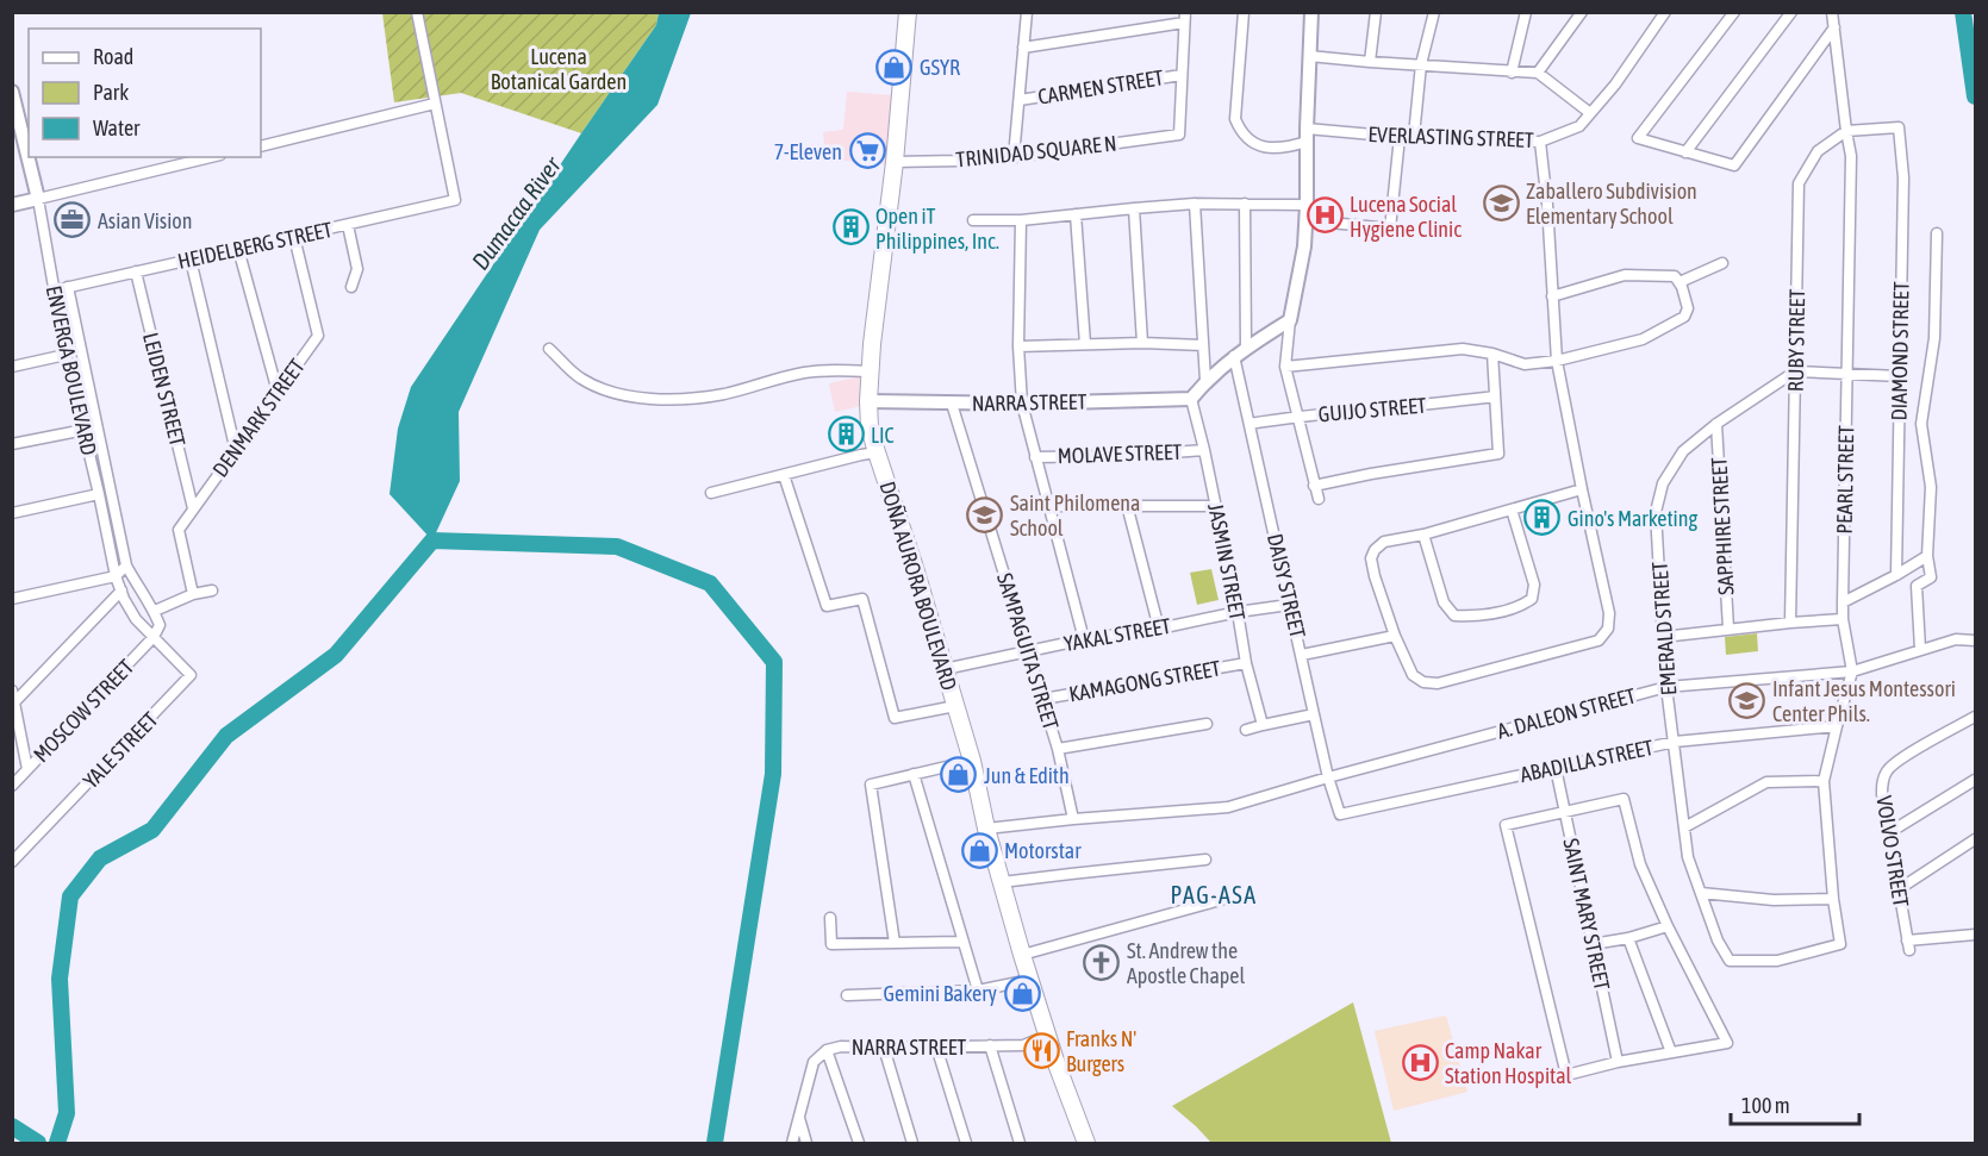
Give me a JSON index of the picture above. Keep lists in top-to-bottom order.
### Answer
{
  "streets": {
    "main road": ["DOÑA AURORA BOULEVARD"],
    "street": [
      "CARMEN STREET",
      "EVERLASTING STREET",
      "TRINIDAD SQUARE N",
      "HEIDELBERG STREET",
      "RUBY STREET",
      "DIAMOND STREET",
      "ENVERGA BOULEVARD",
      "LEIDEN STREET",
      "NARRA STREET",
      "GUIJO STREET",
      "DENMARK STREET",
      "MOLAVE STREET",
      "PEARL STREET",
      "SAPPHIRE STREET",
      "JASMIN STREET",
      "DAISY STREET",
      "EMERALD STREET",
      "YAKAL STREET",
      "SAMPAGUITA STREET",
      "KAMAGONG STREET",
      "MOSCOW STREET",
      "A. DALEON STREET",
      "YALE STREET",
      "ABADILLA STREET",
      "VOLVO STREET",
      "SAINT MARY STREET"
    ]
  },
  "crossings": [
    ["CARMEN STREET", "TRINIDAD SQUARE N"],
    ["TRINIDAD SQUARE N", "DOÑA AURORA BOULEVARD"],
    ["HEIDELBERG STREET", "ENVERGA BOULEVARD"],
    ["HEIDELBERG STREET", "LEIDEN STREET"],
    ["HEIDELBERG STREET", "DENMARK STREET"],
    ["RUBY STREET", "DIAMOND STREET"],
    ["RUBY STREET", "PEARL STREET"],
    ["RUBY STREET", "EMERALD STREET"],
    ["DIAMOND STREET", "PEARL STREET"],
    ["ENVERGA BOULEVARD", "MOSCOW STREET"],
    ["ENVERGA BOULEVARD", "YALE STREET"],
    ["LEIDEN STREET", "DENMARK STREET"],
    ["NARRA STREET", "JASMIN STREET"],
    ["NARRA STREET", "DOÑA AURORA BOULEVARD"],
    ["NARRA STREET", "SAMPAGUITA STREET"],
    ["GUIJO STREET", "DAISY STREET"],
    ["MOLAVE STREET", "JASMIN STREET"],
    ["PEARL STREET", "EMERALD STREET"],
    ["PEARL STREET", "A. DALEON STREET"],
    ["PEARL STREET", "ABADILLA STREET"],
    ["SAPPHIRE STREET", "EMERALD STREET"],
    ["JASMIN STREET", "YAKAL STREET"],
    ["JASMIN STREET", "KAMAGONG STREET"],
    ["DOÑA AURORA BOULEVARD", "YAKAL STREET"],
    ["DOÑA AURORA BOULEVARD", "A. DALEON STREET"],
    ["DAISY STREET", "YAKAL STREET"],
    ["DAISY STREET", "A. DALEON STREET"],
    ["DAISY STREET", "ABADILLA STREET"],
    ["EMERALD STREET", "A. DALEON STREET"],
    ["EMERALD STREET", "ABADILLA STREET"],
    ["YAKAL STREET", "SAMPAGUITA STREET"],
    ["SAMPAGUITA STREET", "KAMAGONG STREET"],
    ["SAMPAGUITA STREET", "A. DALEON STREET"],
    ["MOSCOW STREET", "YALE STREET"],
    ["ABADILLA STREET", "SAINT MARY STREET"]
  ],
  "districts": ["PAG-ASA"],
  "water": ["Dumacaa River"],
  "parks": ["Lucena Botanical Garden"],
  "places": {
    "shop": [
      "GSYR",
      "Jun & Edith",
      "Motorstar",
      "Gemini Bakery"
    ],
    "supermarket": ["7-Eleven"],
    "school or university": ["Zaballero Subdivision Elementary School", "Saint Philomena School", "Infant Jesus Montessori Center Phils."],
    "hospital": ["Lucena Social Hygiene Clinic", "Camp Nakar Station Hospital"],
    "office": ["Asian Vision"],
    "building": ["Open iT Philippines, Inc.", "LIC", "Gino's Marketing"],
    "church": ["St. Andrew the Apostle Chapel"],
    "restaurant": ["Franks N' Burgers"]
  },
  "legend": ["Road", "Park", "Water"],
  "scale_bar": "100 m"
}
